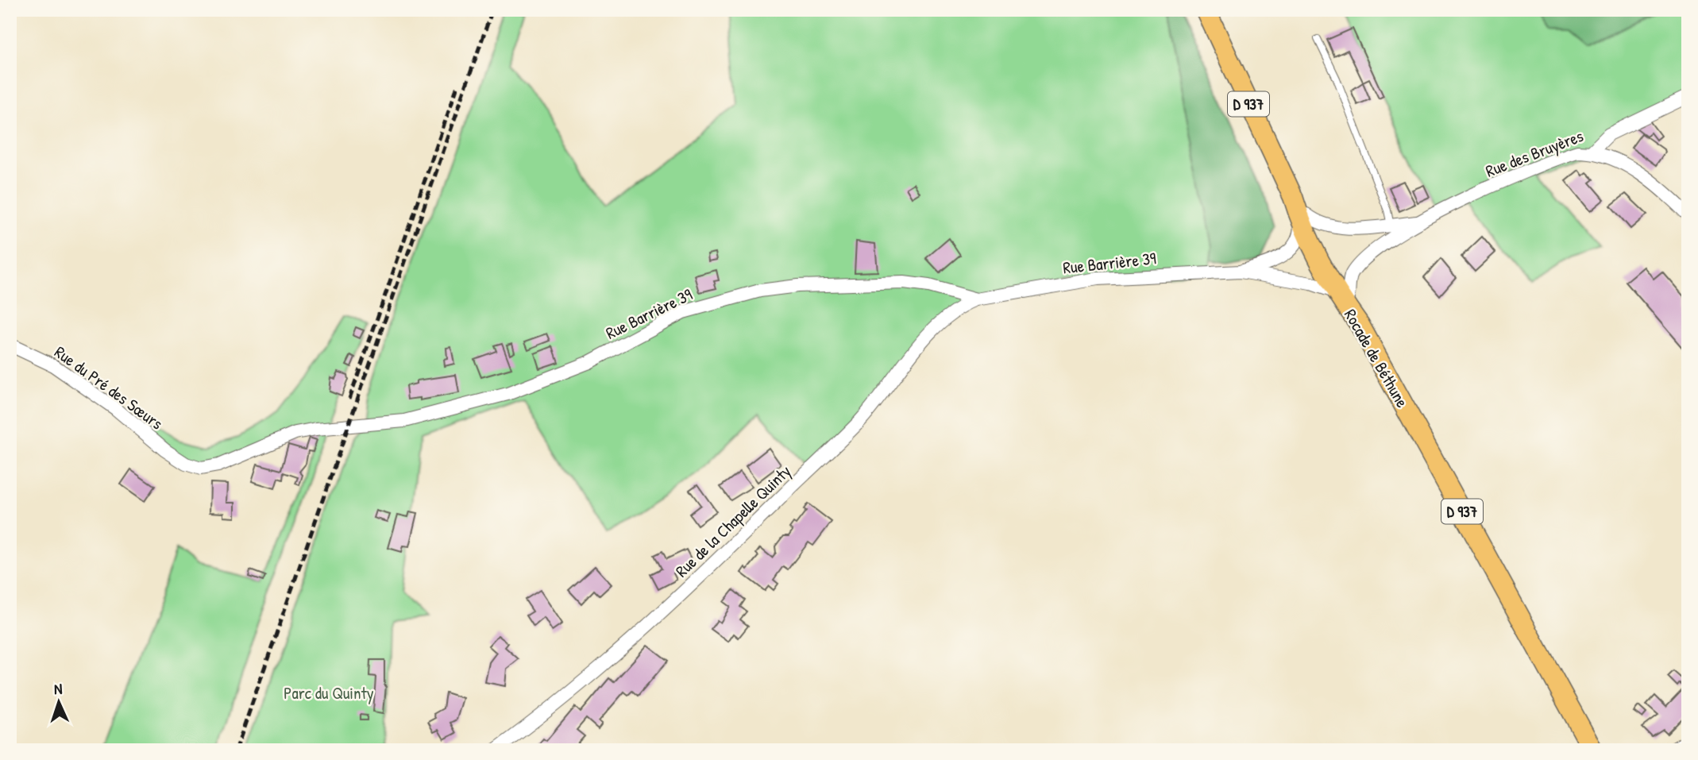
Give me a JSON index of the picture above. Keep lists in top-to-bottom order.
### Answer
{
  "streets": {
    "main road": ["D 937", "Rocade de Béthune"],
    "street": [
      "Rue des Bruyères",
      "Rue Barrière 39",
      "Rue du Pré des Sœurs",
      "Rue de la Chapelle Quinty"
    ]
  },
  "crossings": [
    ["Rue des Bruyères", "Rue Barrière 39"],
    ["Rue des Bruyères", "Rocade de Béthune"],
    ["Rue Barrière 39", "Rocade de Béthune"],
    ["Rue Barrière 39", "Rue du Pré des Sœurs"],
    ["Rue Barrière 39", "Rue de la Chapelle Quinty"]
  ],
  "parks": ["Parc du Quinty"],
  "north": "top"
}
